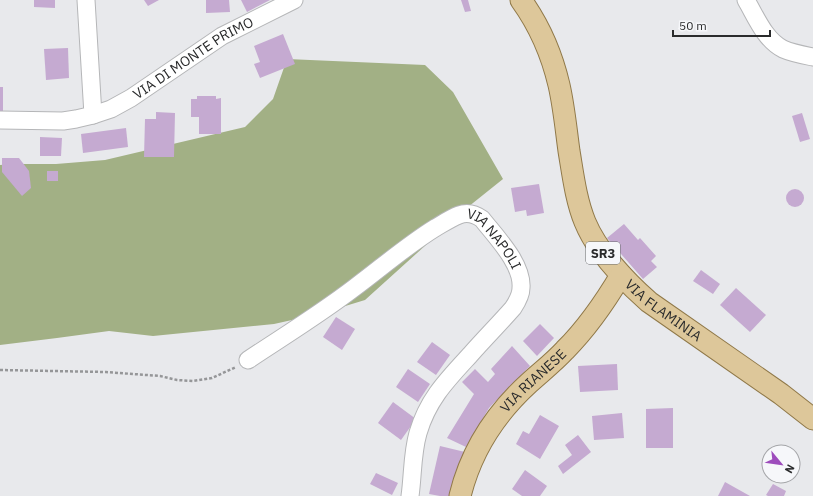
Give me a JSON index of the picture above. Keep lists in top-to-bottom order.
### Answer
{
  "streets": {
    "main road": ["SR3", "VIA FLAMINIA", "VIA RIANESE"],
    "street": ["VIA DI MONTE PRIMO", "VIA NAPOLI"]
  },
  "crossings": [
    ["VIA FLAMINIA", "VIA RIANESE"]
  ],
  "scale_bar": "50 m",
  "north": "bottom right"
}
